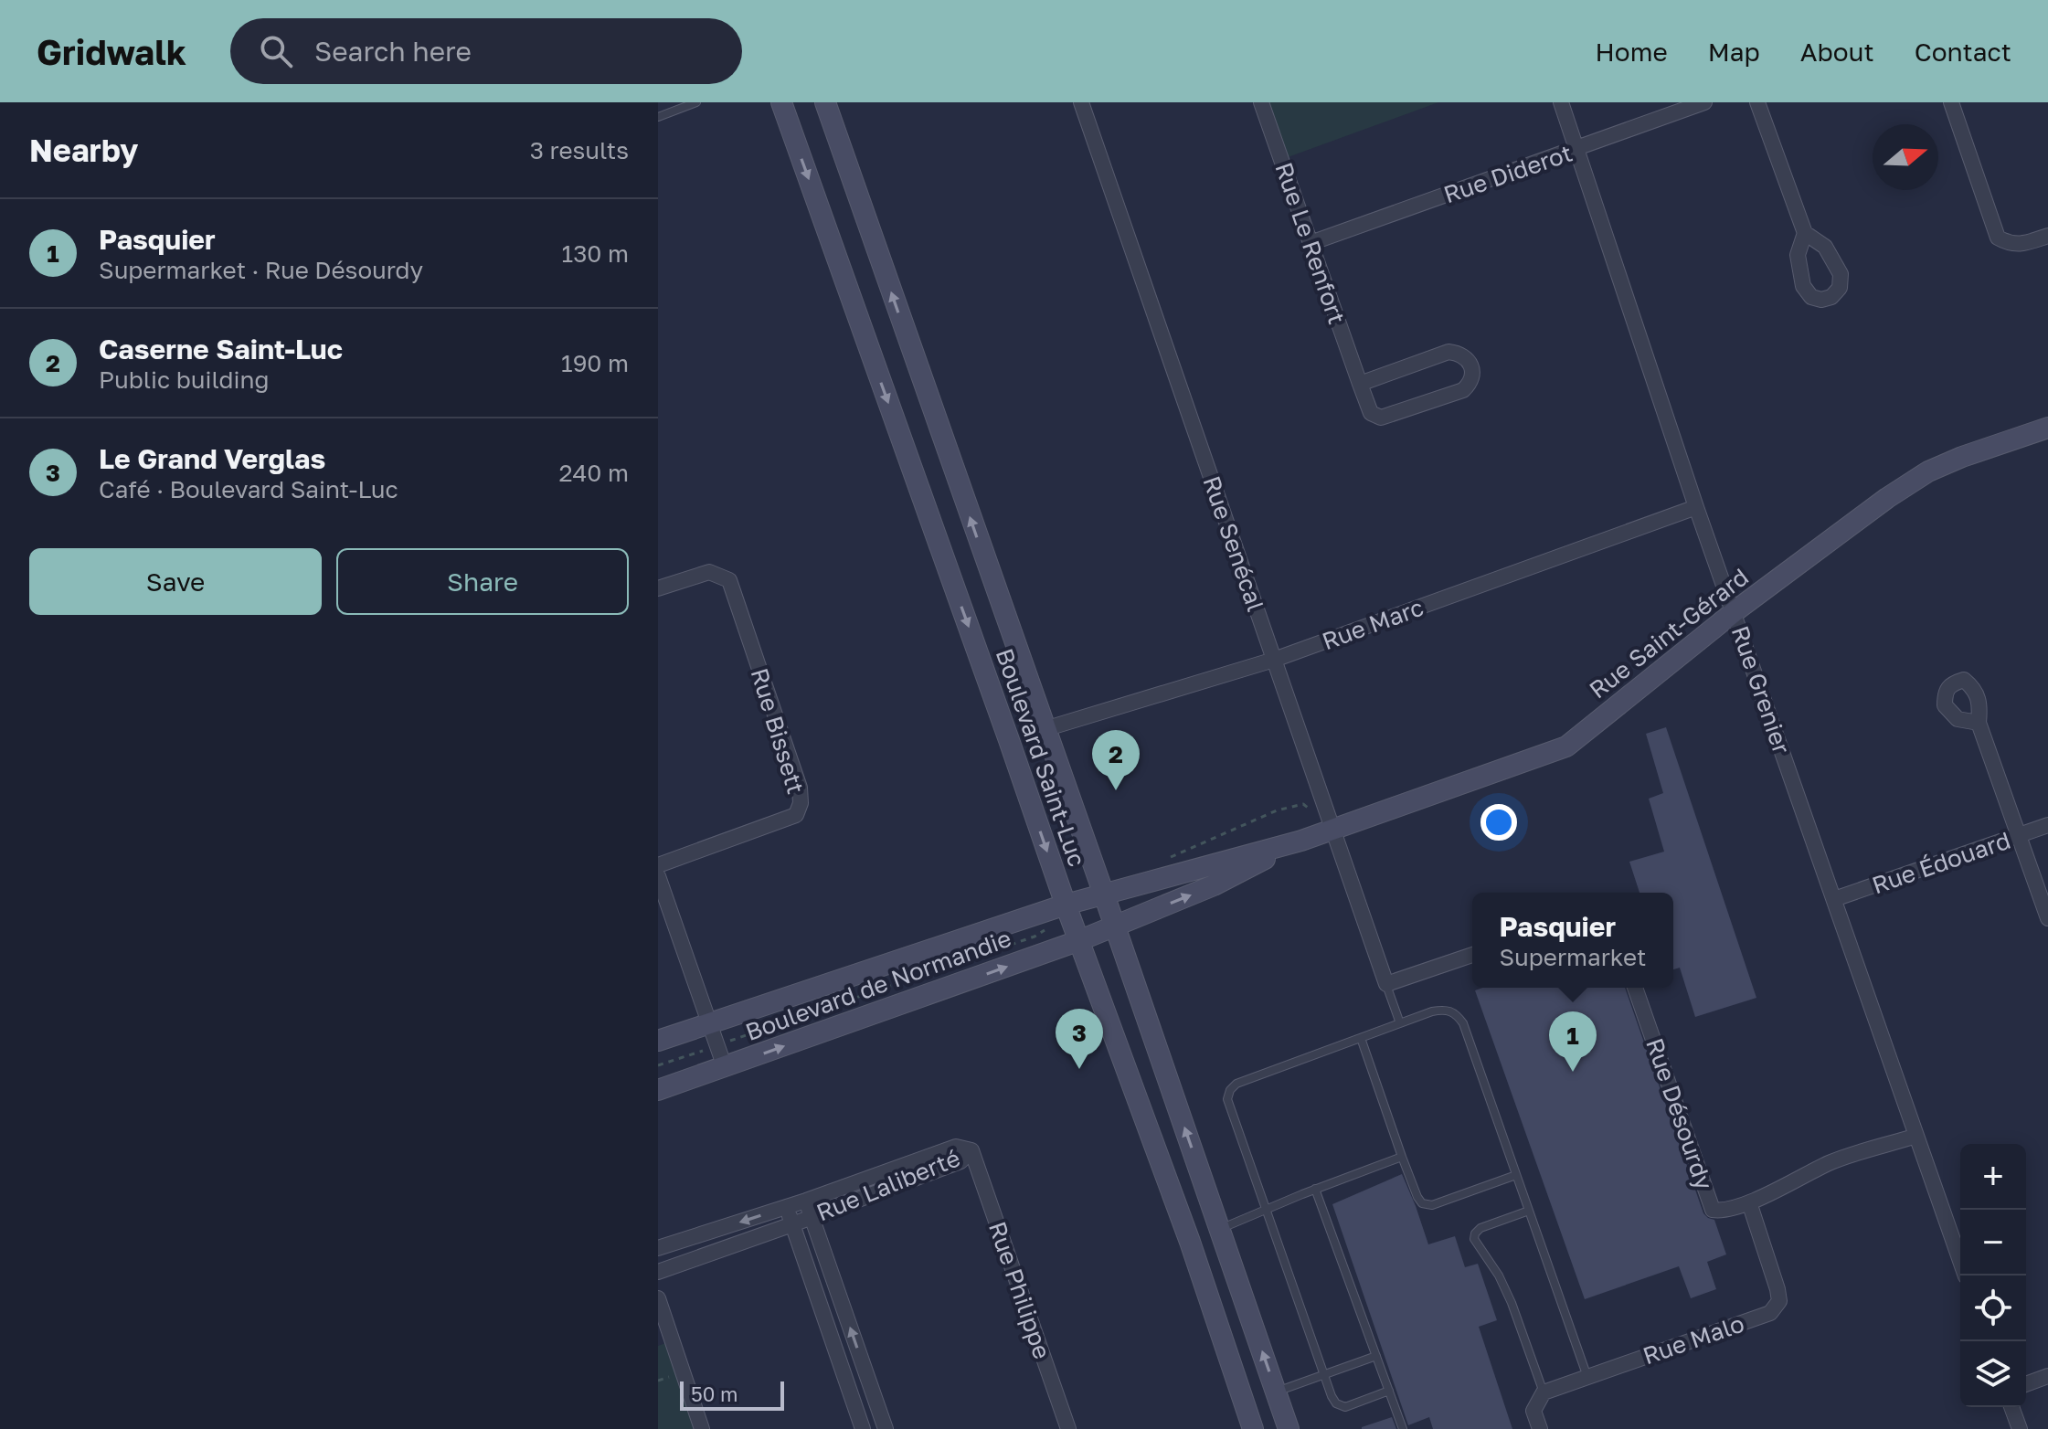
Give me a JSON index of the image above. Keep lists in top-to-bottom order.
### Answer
{
  "streets": {
    "street": [
      "Rue Diderot",
      "Rue Le Renfort",
      "Rue Senécal",
      "Rue Marc",
      "Rue Saint-Gérard",
      "Rue Grenier",
      "Rue Bissett",
      "Boulevard Saint-Luc",
      "Rue Édouard",
      "Boulevard de Normandie",
      "Rue Désourdy",
      "Rue Laliberté",
      "Rue Philippe",
      "Rue Malo"
    ]
  },
  "crossings": [
    ["Rue Diderot", "Rue Le Renfort"],
    ["Rue Diderot", "Rue Grenier"],
    ["Rue Senécal", "Rue Marc"],
    ["Rue Senécal", "Rue Saint-Gérard"],
    ["Rue Marc", "Rue Grenier"],
    ["Rue Marc", "Boulevard Saint-Luc"],
    ["Rue Saint-Gérard", "Rue Grenier"],
    ["Rue Saint-Gérard", "Boulevard Saint-Luc"],
    ["Rue Saint-Gérard", "Boulevard de Normandie"],
    ["Rue Grenier", "Rue Édouard"],
    ["Boulevard Saint-Luc", "Boulevard de Normandie"],
    ["Rue Désourdy", "Rue Malo"],
    ["Rue Laliberté", "Rue Philippe"]
  ],
  "scale_bar": "50 m",
  "north": "right",
  "page": {
    "header": "Gridwalk",
    "search": "Search here",
    "nav": [
      "Home",
      "Map",
      "About",
      "Contact"
    ],
    "heading": ["Nearby", "3 results"],
    "list": [
      {
        "mark": "1",
        "name": "Pasquier",
        "note": "Supermarket · Rue Désourdy",
        "value": "130 m"
      },
      {
        "mark": "2",
        "name": "Caserne Saint-Luc",
        "note": "Public building",
        "value": "190 m"
      },
      {
        "mark": "3",
        "name": "Le Grand Verglas",
        "note": "Café · Boulevard Saint-Luc",
        "value": "240 m"
      }
    ],
    "buttons": ["Save", "Share"],
    "pins": ["2", "3", "1"],
    "popup": ["Pasquier", "Supermarket"],
    "map_buttons": ["+", "−"],
    "scale": "50 m"
  }
}
